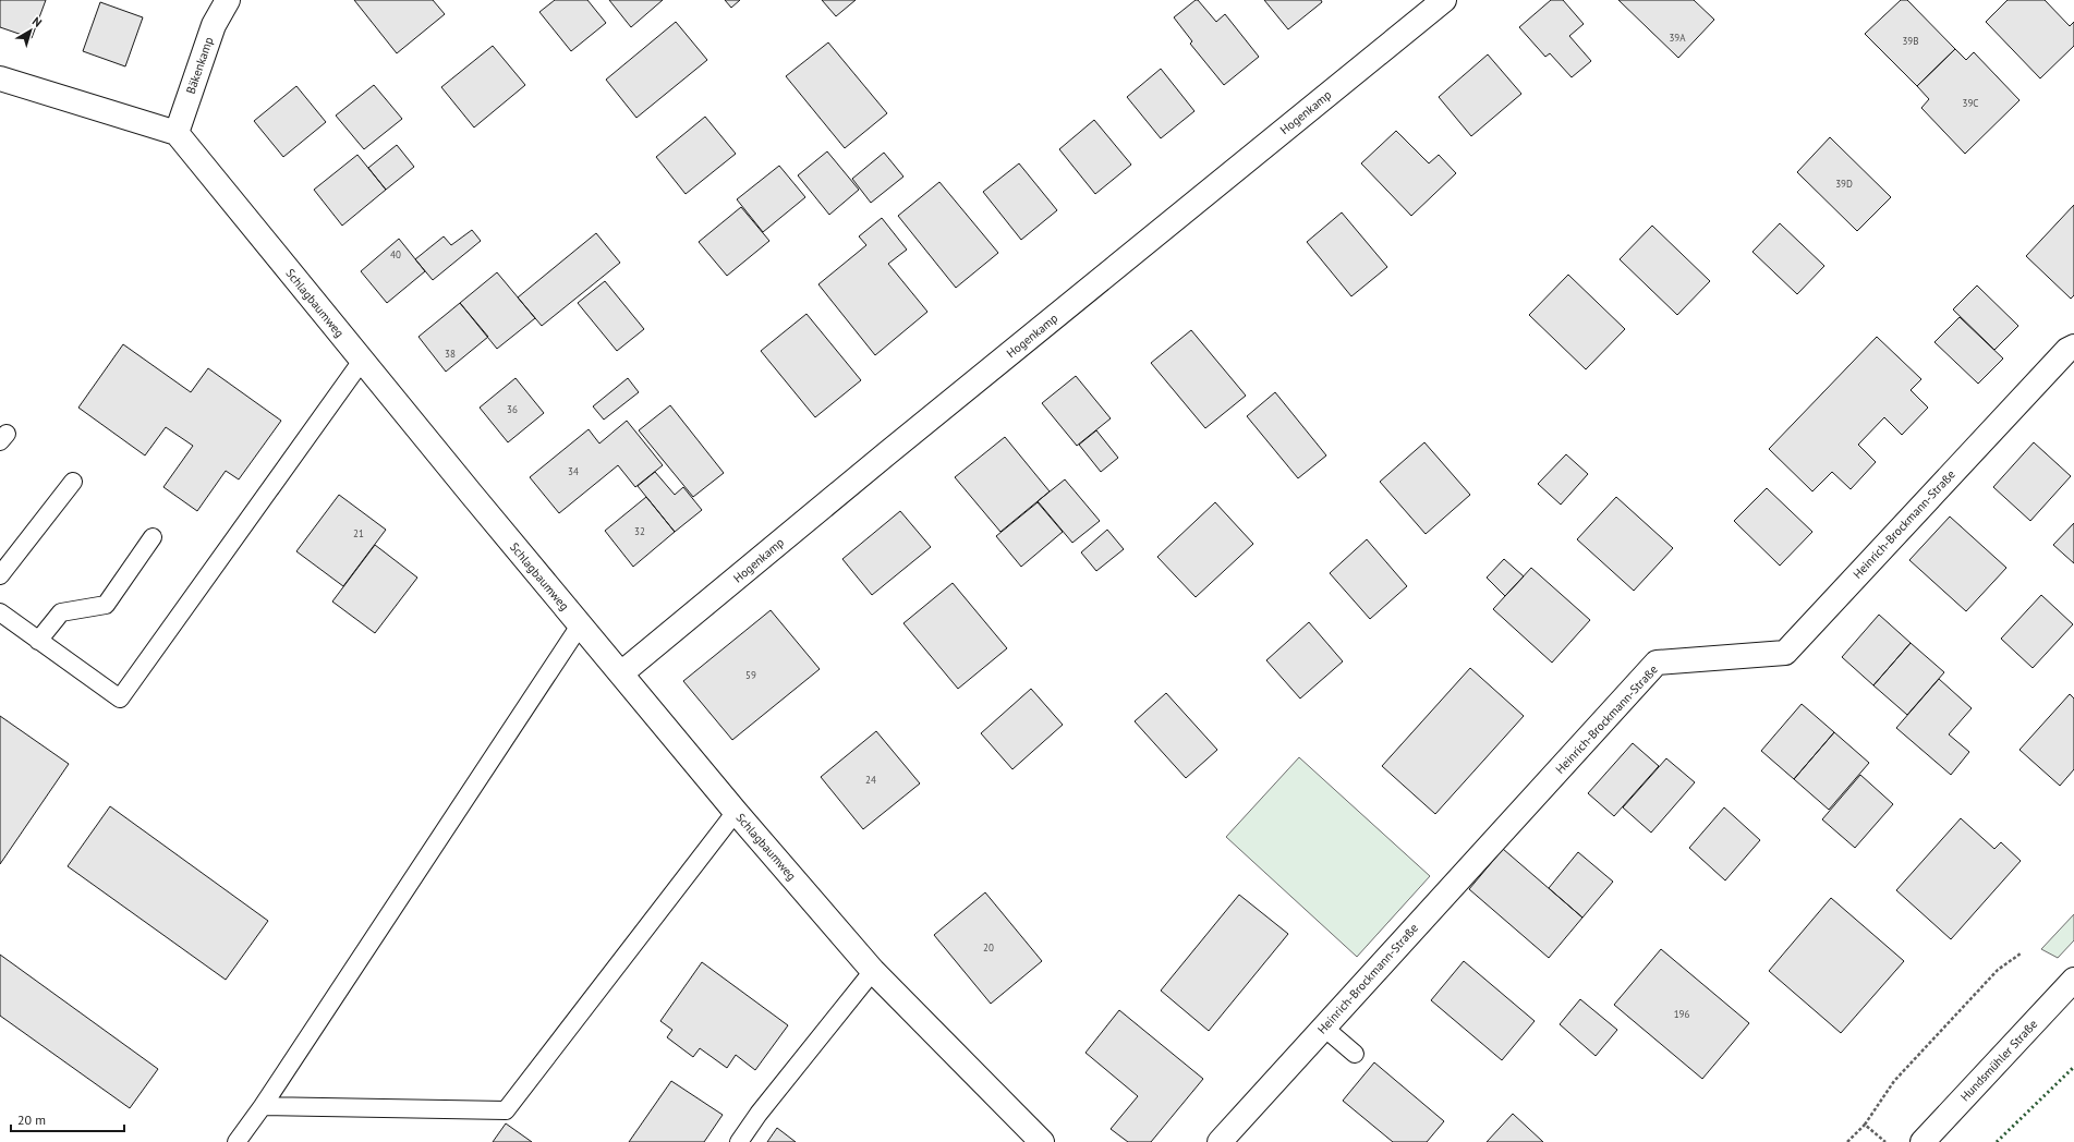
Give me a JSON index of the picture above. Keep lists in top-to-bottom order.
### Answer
{
  "streets": {
    "street": [
      "Bäkenkamp",
      "Hogenkamp",
      "Schlagbaumweg",
      "Heinrich-Brockmann-Straße",
      "Hundsmühler Straße"
    ]
  },
  "crossings": [
    ["Bäkenkamp", "Schlagbaumweg"],
    ["Hogenkamp", "Schlagbaumweg"]
  ],
  "house_numbers": [
    "39A",
    "39B",
    "39C",
    "39D",
    "40",
    "38",
    "36",
    "34",
    "32",
    "21",
    "59",
    "24",
    "20",
    "196"
  ],
  "scale_bar": "20 m",
  "north": "top right"
}
